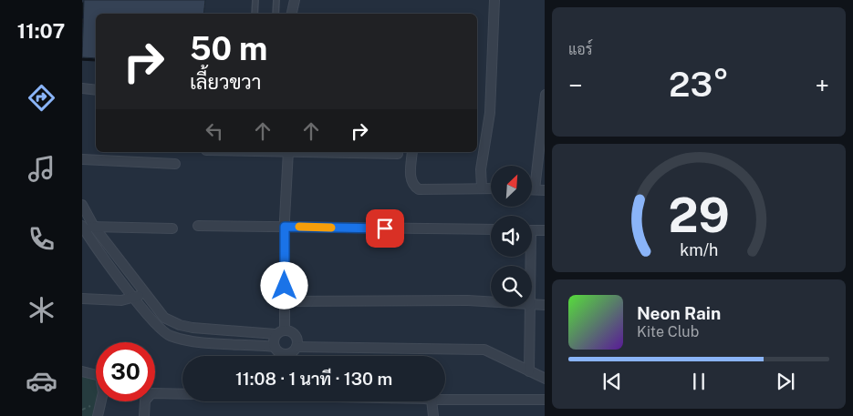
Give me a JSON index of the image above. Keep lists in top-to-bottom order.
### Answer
{
  "north": "top right",
  "page": {
    "tabs": "11:07",
    "tile": "แอร์",
    "turn": ["50 m", "เลี้ยวขวา"],
    "heat": ["−", "23°", "+"],
    "song": ["Neon Rain", "Kite Club"],
    "limit": "30",
    "trip": "11:08 · 1 นาที · 130 m",
    "gauge": ["29", "km/h"]
  }
}
